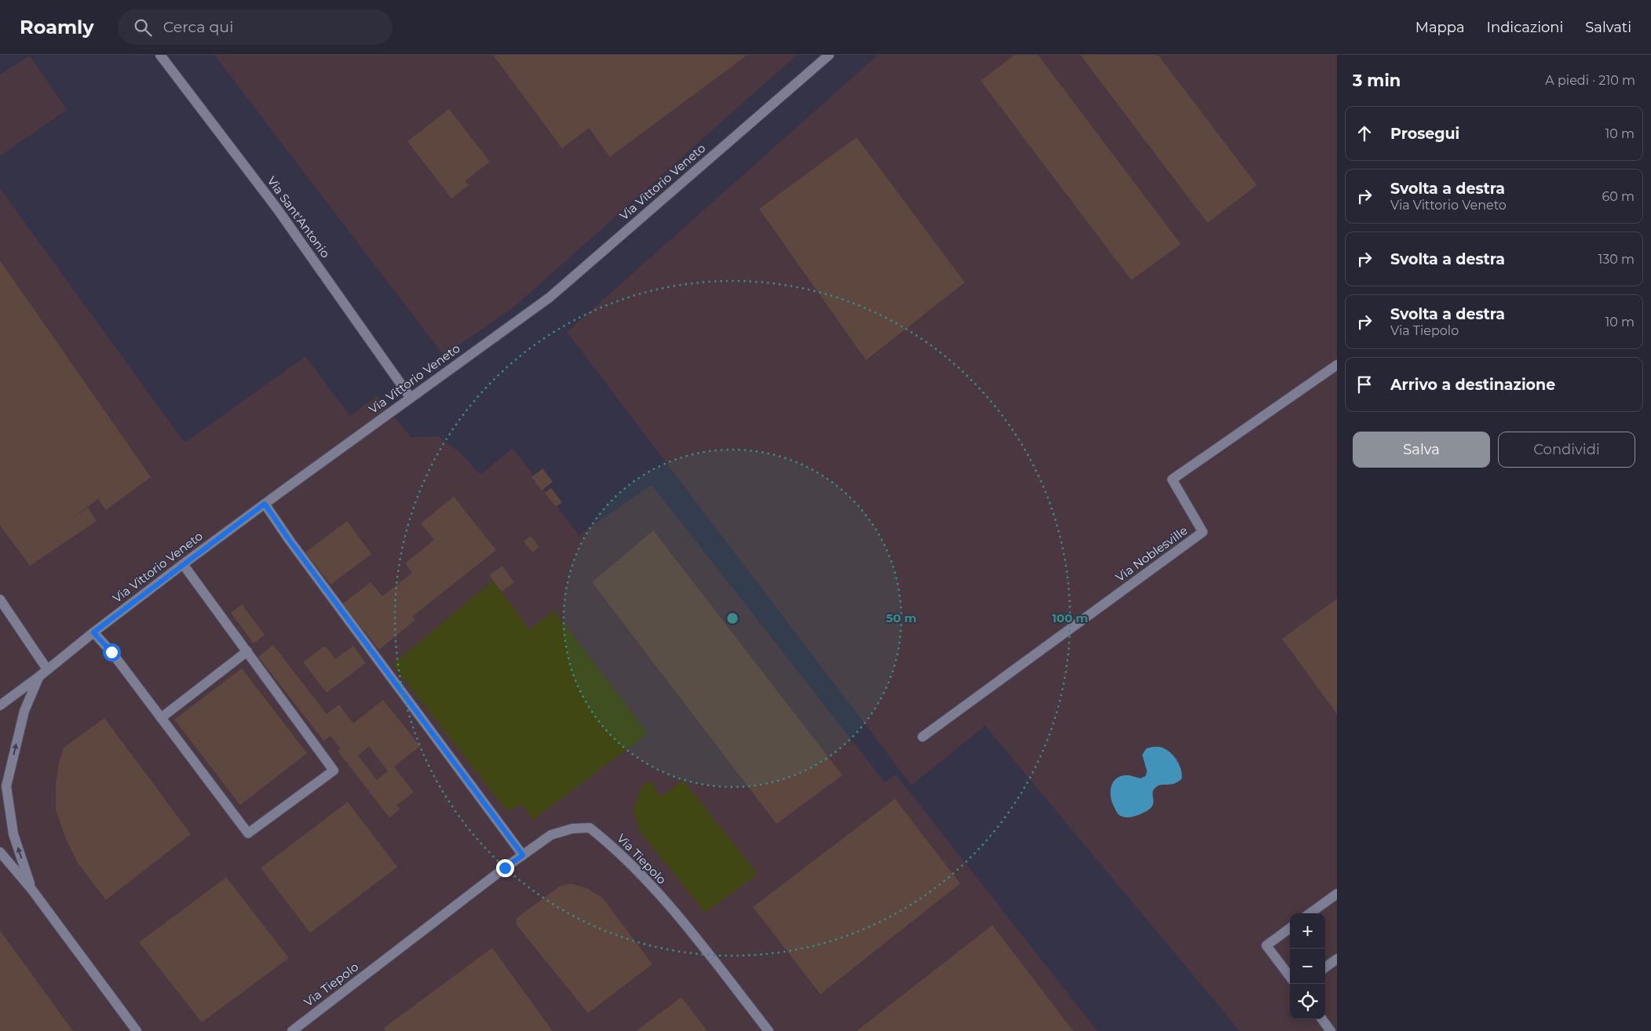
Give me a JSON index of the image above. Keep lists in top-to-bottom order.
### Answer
{
  "streets": {
    "street": [
      "Via Vittorio Veneto",
      "Via Sant'Antonio",
      "Via Noblesville",
      "Via Tiepolo"
    ]
  },
  "crossings": [
    ["Via Vittorio Veneto", "Via Sant'Antonio"]
  ],
  "page": {
    "header": "Roamly",
    "search": "Cerca qui",
    "nav": ["Mappa", "Indicazioni", "Salvati"],
    "heading": ["3 min", "A piedi · 210 m"],
    "list": [
      ["Prosegui", "10 m"],
      ["Svolta a destra", "Via Vittorio Veneto", "60 m"],
      ["Svolta a destra", "130 m"],
      ["Svolta a destra", "Via Tiepolo", "10 m"],
      "Arrivo a destinazione"
    ],
    "buttons": ["Salva", "Condividi"],
    "map_buttons": ["+", "−"]
  },
  "rings": ["50 m", "100 m"]
}
